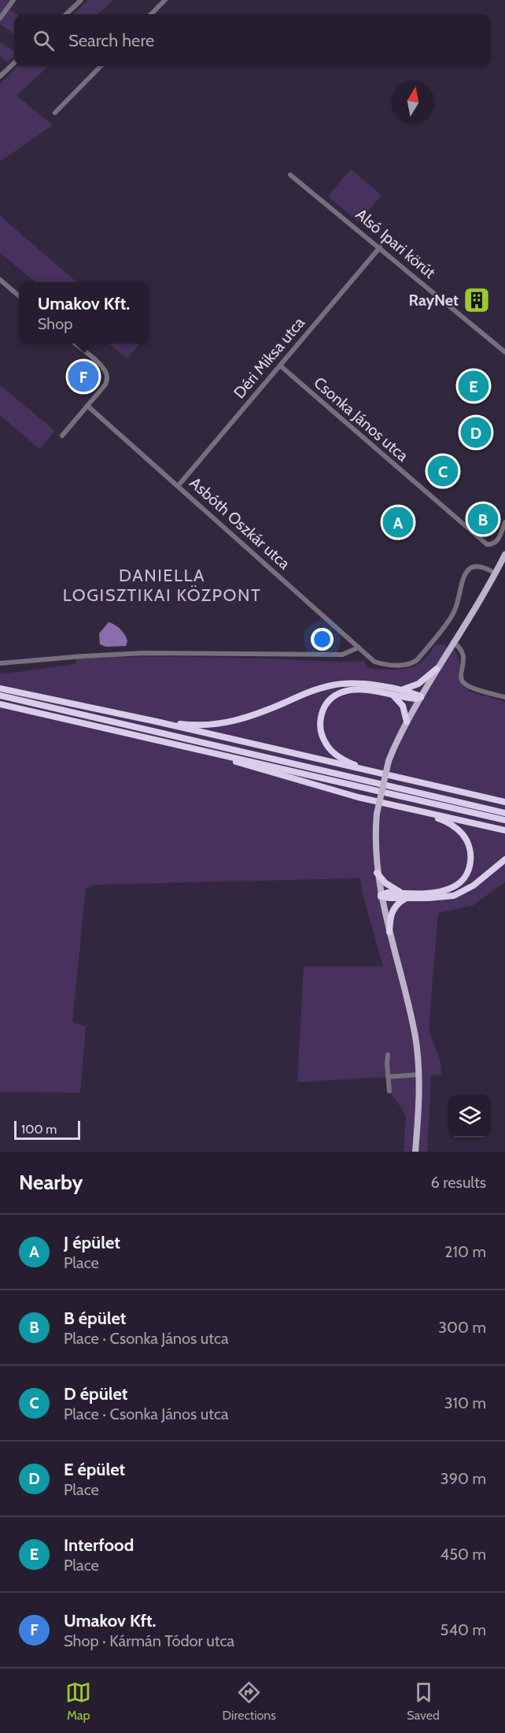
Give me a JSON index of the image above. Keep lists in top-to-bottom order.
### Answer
{
  "streets": {
    "street": [
      "Alsó Ipari körút",
      "Déri Miksa utca",
      "Csonka János utca",
      "Asbóth Oszkár utca"
    ]
  },
  "crossings": [
    ["Alsó Ipari körút", "Déri Miksa utca"],
    ["Déri Miksa utca", "Csonka János utca"],
    ["Déri Miksa utca", "Asbóth Oszkár utca"]
  ],
  "districts": ["DANIELLA LOGISZTIKAI KÖZPONT"],
  "places": {
    "building": ["RayNet"]
  },
  "scale_bar": "100 m",
  "north": "top",
  "page": {
    "search": "Search here",
    "popup": ["Umakov Kft.", "Shop"],
    "pins": [
      "F",
      "E",
      "D",
      "C",
      "B",
      "A"
    ],
    "scale": "100 m",
    "heading": ["Nearby", "6 results"],
    "list": [
      {
        "mark": "A",
        "name": "J épület",
        "note": "Place",
        "value": "210 m"
      },
      {
        "mark": "B",
        "name": "B épület",
        "note": "Place · Csonka János utca",
        "value": "300 m"
      },
      {
        "mark": "C",
        "name": "D épület",
        "note": "Place · Csonka János utca",
        "value": "310 m"
      },
      {
        "mark": "D",
        "name": "E épület",
        "note": "Place",
        "value": "390 m"
      },
      {
        "mark": "E",
        "name": "Interfood",
        "note": "Place",
        "value": "450 m"
      },
      {
        "mark": "F",
        "name": "Umakov Kft.",
        "note": "Shop · Kármán Tódor utca",
        "value": "540 m"
      }
    ],
    "nav": ["Map", "Directions", "Saved"]
  }
}
